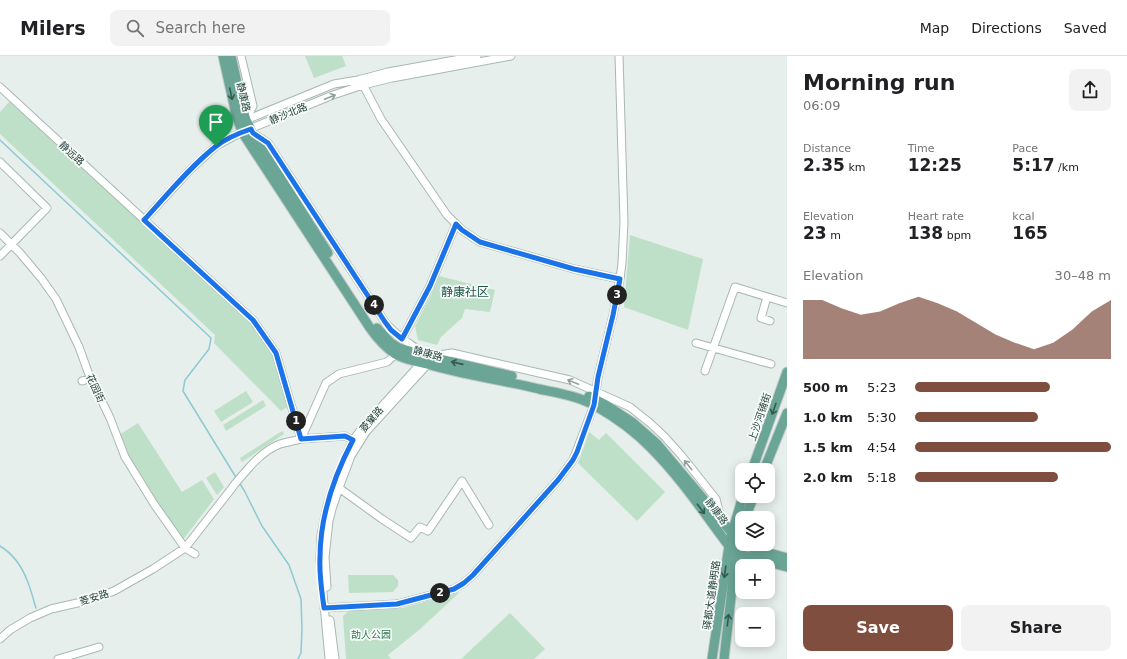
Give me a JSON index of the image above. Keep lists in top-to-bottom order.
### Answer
{
  "streets": {
    "main road": ["静康路", "上沙河铺街", "驿都大道静明路"],
    "street": [
      "静沙北路",
      "静远路",
      "花园街",
      "菱窠路",
      "菱安路"
    ]
  },
  "crossings": [
    ["静康路", "静沙北路"],
    ["静康路", "菱窠路"],
    ["静康路", "驿都大道静明路"],
    ["静沙北路", "静远路"],
    ["静远路", "菱安路"],
    ["花园街", "菱安路"],
    ["菱窠路", "菱安路"]
  ],
  "districts": ["静康社区"],
  "parks": ["劼人公园"],
  "page": {
    "header": "Milers",
    "search": "Search here",
    "nav": ["Map", "Directions", "Saved"],
    "heading": ["Morning run", "06:09"],
    "stats": [
      ["Distance", "2.35 km"],
      ["Time", "12:25"],
      ["Pace", "5:17 /km"],
      ["Elevation", "23 m"],
      ["Heart rate", "138 bpm"],
      ["kcal", "165"]
    ],
    "chart": ["Elevation", "30–48 m"],
    "pins": [
      "3",
      "4",
      "1",
      "2"
    ],
    "list": [
      {
        "name": "500 m",
        "note": "5:23"
      },
      {
        "name": "1.0 km",
        "note": "5:30"
      },
      {
        "name": "1.5 km",
        "note": "4:54"
      },
      {
        "name": "2.0 km",
        "note": "5:18"
      }
    ],
    "map_buttons": ["+", "−"],
    "buttons": ["Save", "Share"]
  }
}
